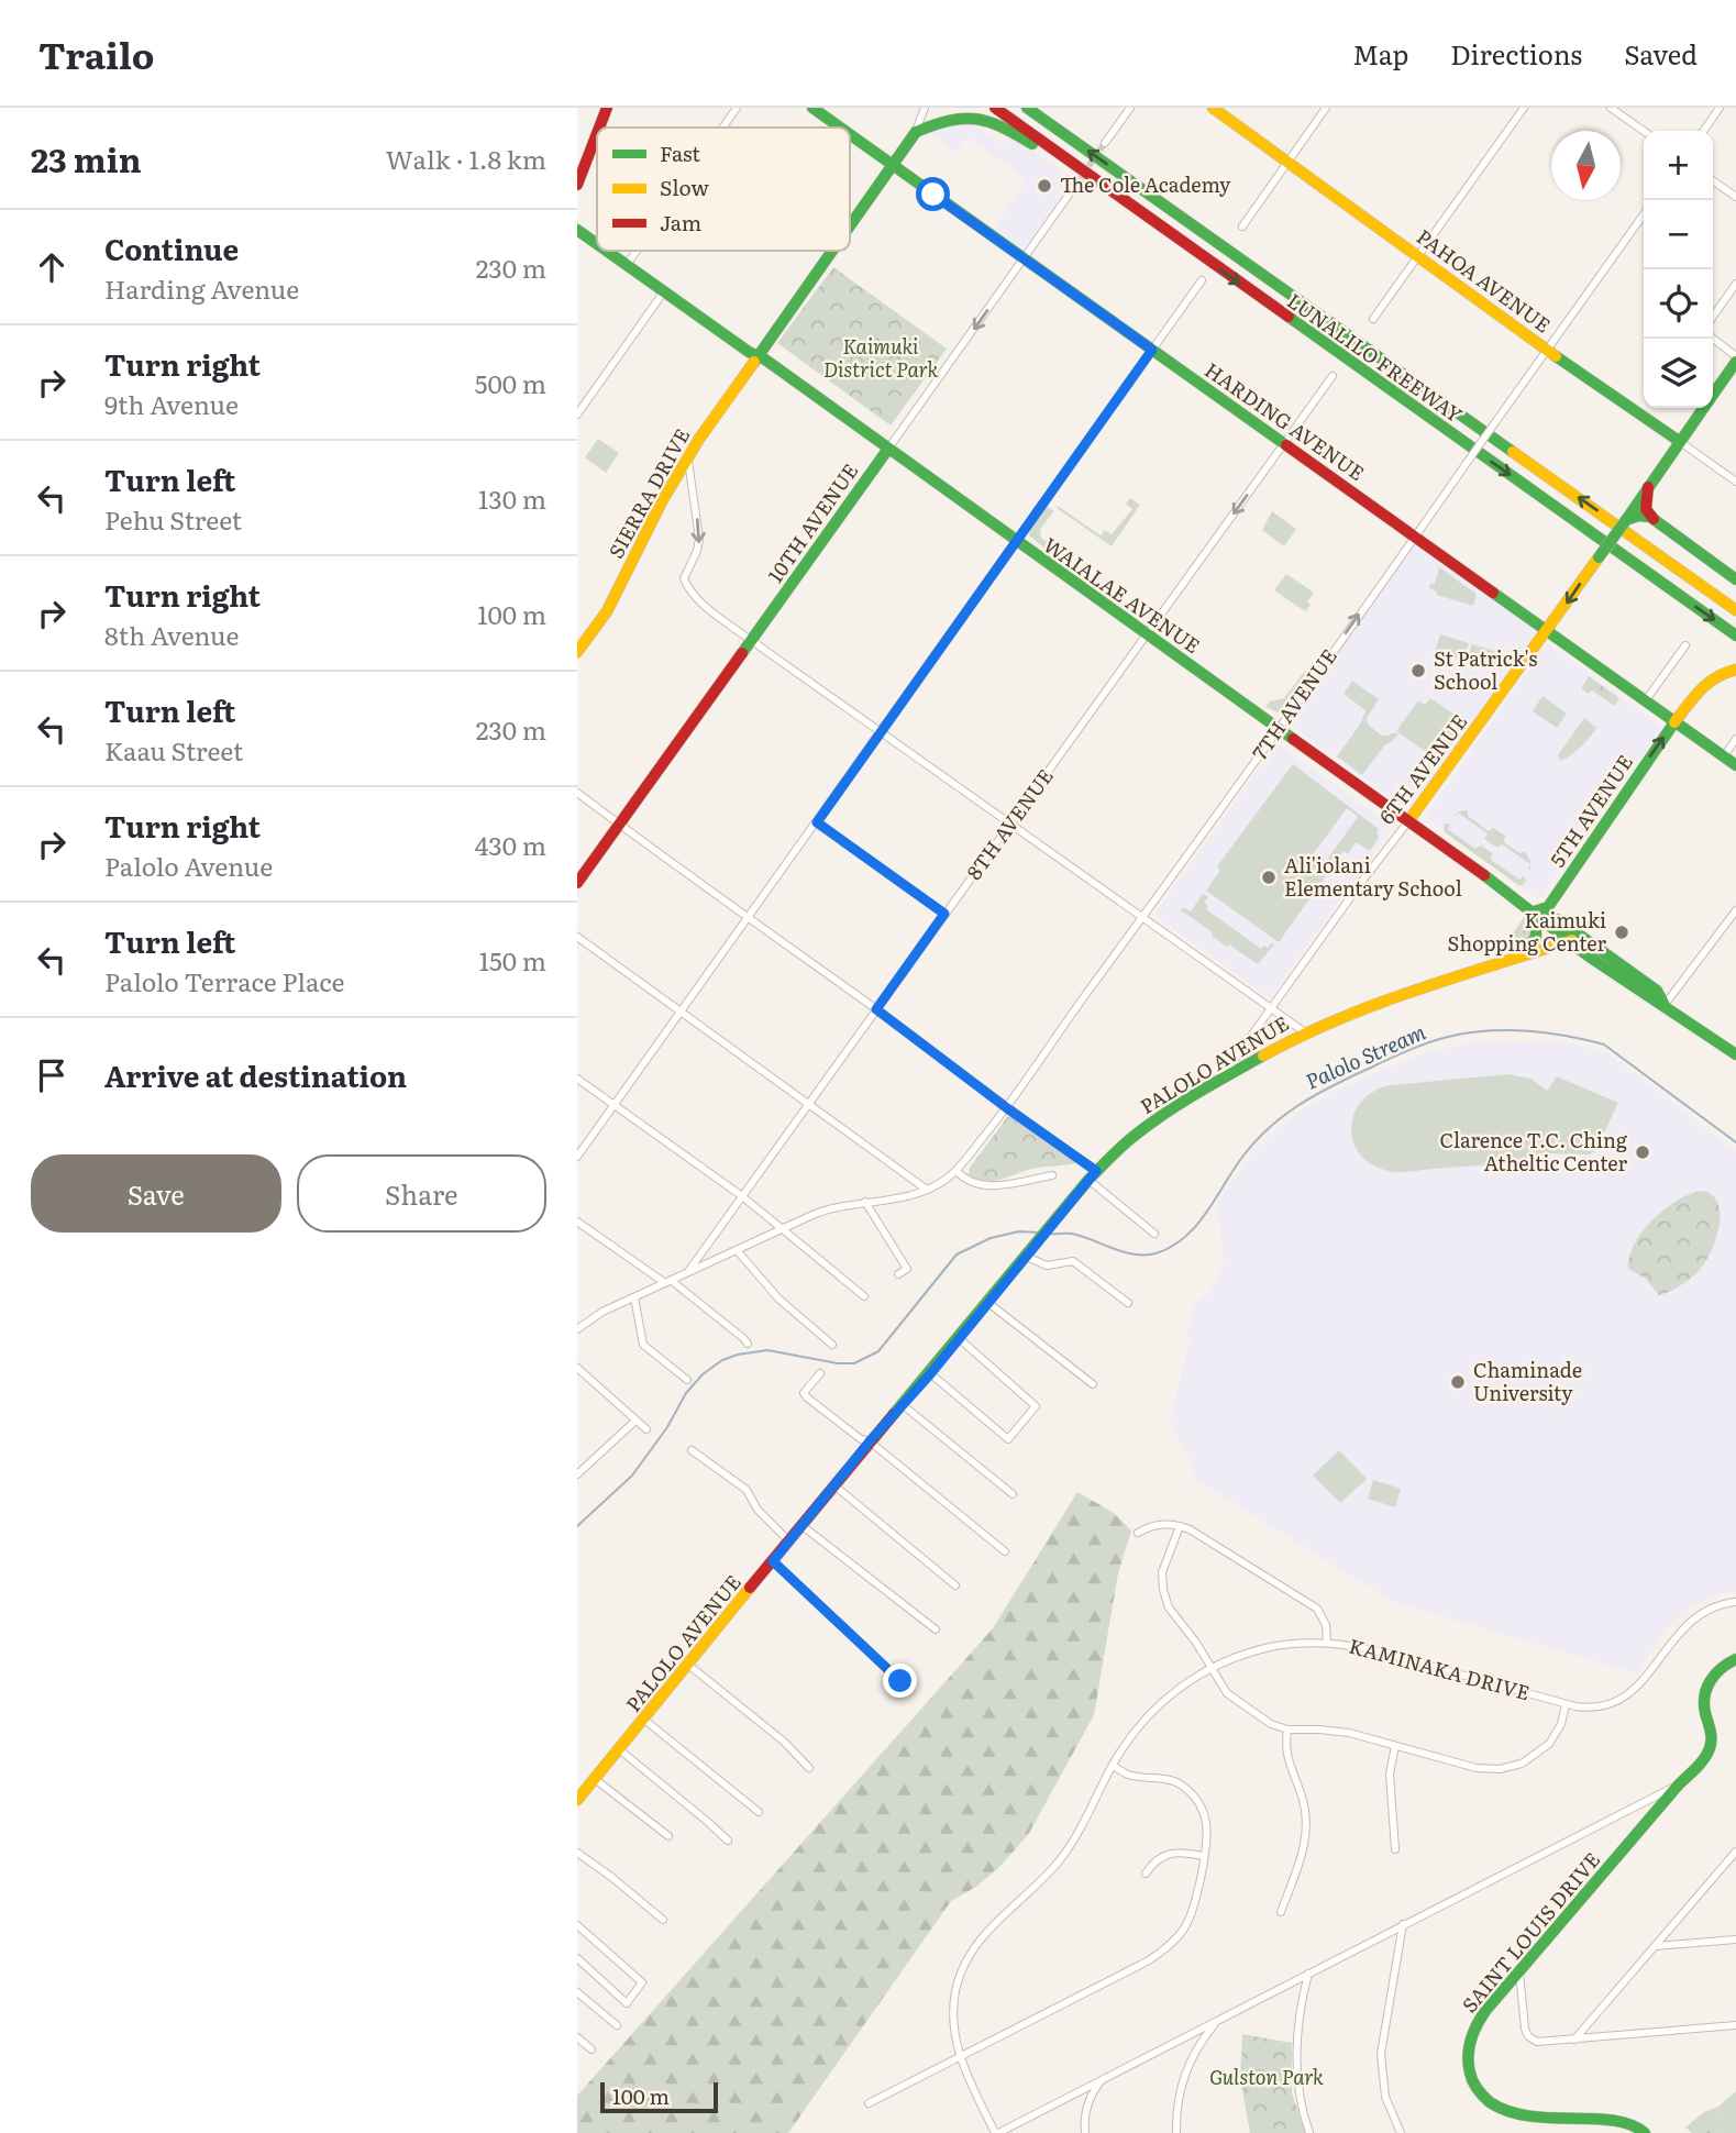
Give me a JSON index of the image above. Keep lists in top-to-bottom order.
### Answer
{
  "streets": {
    "main road": [
      "PAHOA AVENUE",
      "LUNALILO FREEWAY",
      "HARDING AVENUE",
      "SIERRA DRIVE",
      "10TH AVENUE",
      "WAIALAE AVENUE",
      "6TH AVENUE",
      "5TH AVENUE",
      "PALOLO AVENUE",
      "SAINT LOUIS DRIVE"
    ],
    "street": ["7TH AVENUE", "8TH AVENUE", "KAMINAKA DRIVE"]
  },
  "crossings": [
    ["PAHOA AVENUE", "7TH AVENUE"],
    ["PAHOA AVENUE", "6TH AVENUE"],
    ["HARDING AVENUE", "SIERRA DRIVE"],
    ["HARDING AVENUE", "10TH AVENUE"],
    ["HARDING AVENUE", "7TH AVENUE"],
    ["HARDING AVENUE", "6TH AVENUE"],
    ["HARDING AVENUE", "5TH AVENUE"],
    ["HARDING AVENUE", "8TH AVENUE"],
    ["SIERRA DRIVE", "WAIALAE AVENUE"],
    ["10TH AVENUE", "WAIALAE AVENUE"],
    ["WAIALAE AVENUE", "7TH AVENUE"],
    ["WAIALAE AVENUE", "6TH AVENUE"],
    ["WAIALAE AVENUE", "5TH AVENUE"],
    ["WAIALAE AVENUE", "8TH AVENUE"],
    ["WAIALAE AVENUE", "PALOLO AVENUE"],
    ["6TH AVENUE", "PALOLO AVENUE"]
  ],
  "one_way": ["5TH AVENUE"],
  "water": ["Palolo Stream"],
  "parks": ["Kaimuki District Park", "Gulston Park"],
  "places": [
    "The Cole Academy",
    "St Patrick's School",
    "Ali'iolani Elementary School",
    "Kaimuki Shopping Center",
    "Clarence T.C. Ching Atheltic Center",
    "Chaminade University"
  ],
  "legend": ["Fast", "Slow", "Jam"],
  "scale_bar": "100 m",
  "north": "bottom",
  "page": {
    "header": "Trailo",
    "nav": ["Map", "Directions", "Saved"],
    "heading": ["23 min", "Walk · 1.8 km"],
    "map_buttons": ["+", "−"],
    "list": [
      ["Continue", "Harding Avenue", "230 m"],
      ["Turn right", "9th Avenue", "500 m"],
      ["Turn left", "Pehu Street", "130 m"],
      ["Turn right", "8th Avenue", "100 m"],
      ["Turn left", "Kaau Street", "230 m"],
      ["Turn right", "Palolo Avenue", "430 m"],
      ["Turn left", "Palolo Terrace Place", "150 m"],
      "Arrive at destination"
    ],
    "buttons": ["Save", "Share"],
    "scale": "100 m"
  }
}
